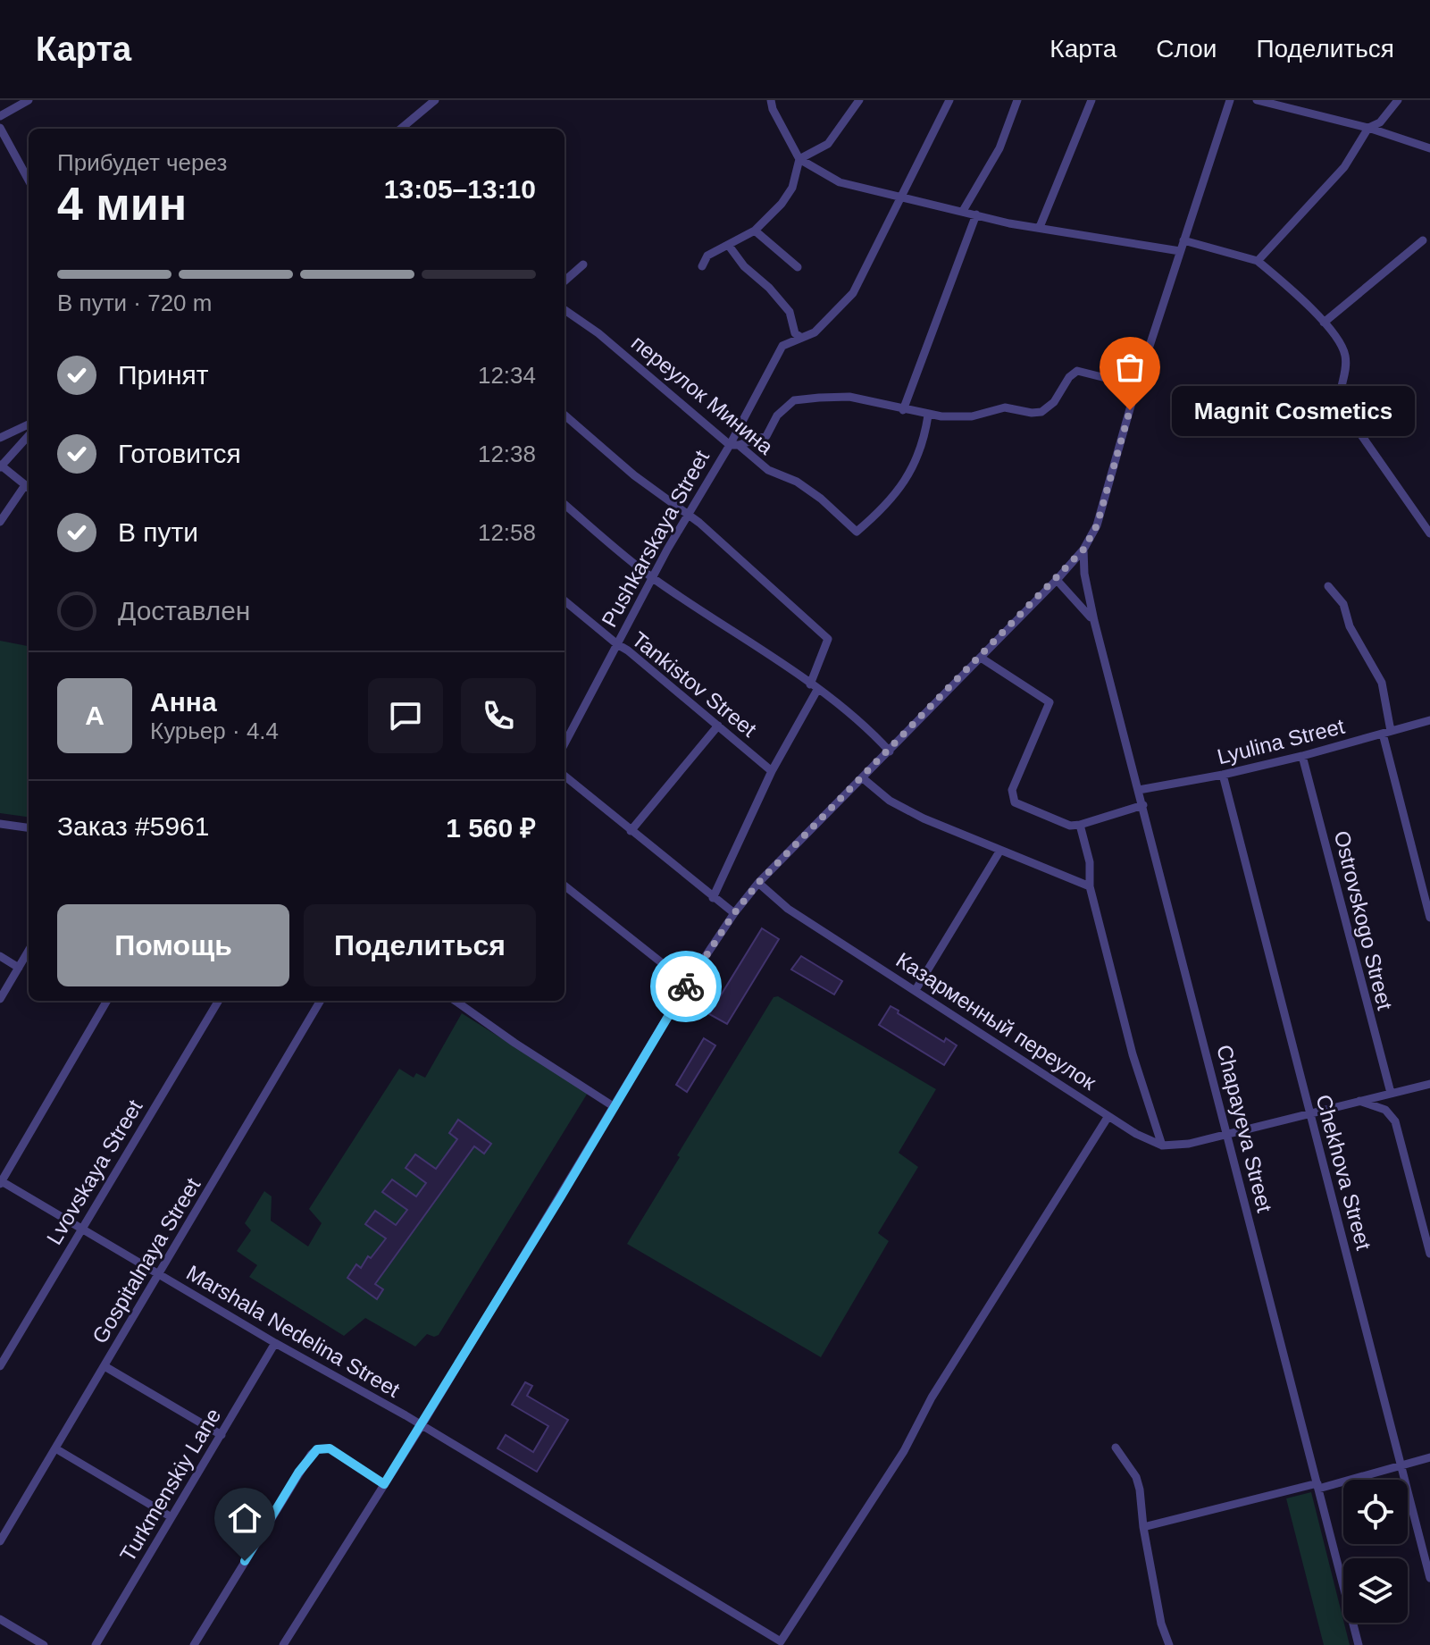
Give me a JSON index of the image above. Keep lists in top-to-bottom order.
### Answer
{
  "streets": {
    "street": [
      "переулок Минина",
      "Pushkarskaya Street",
      "Tankistov Street",
      "Lyulina Street",
      "Ostrovskogo Street",
      "Казарменный переулок",
      "Chapayeva Street",
      "Lvovskaya Street",
      "Chekhova Street",
      "Gospitalnaya Street",
      "Marshala Nedelina Street",
      "Turkmenskiy Lane"
    ]
  },
  "crossings": [
    ["переулок Минина", "Pushkarskaya Street"],
    ["Pushkarskaya Street", "Tankistov Street"],
    ["Lyulina Street", "Ostrovskogo Street"],
    ["Lyulina Street", "Chapayeva Street"],
    ["Lyulina Street", "Chekhova Street"],
    ["Казарменный переулок", "Marshala Nedelina Street"],
    ["Lvovskaya Street", "Marshala Nedelina Street"],
    ["Gospitalnaya Street", "Marshala Nedelina Street"],
    ["Marshala Nedelina Street", "Turkmenskiy Lane"]
  ],
  "places": ["Magnit Cosmetics"],
  "page": {
    "header": "Карта",
    "nav": ["Карта", "Слои", "Поделиться"],
    "heading": ["4 мин", "Прибудет через", "13:05–13:10"],
    "panel": [
      "Анна",
      "Курьер · 4.4",
      "Заказ #5961",
      "1 560 ₽"
    ],
    "bar": "В пути · 720 m",
    "list": [
      ["Принят", "12:34"],
      ["Готовится", "12:38"],
      ["В пути", "12:58"],
      "Доставлен"
    ],
    "bubble": "Magnit Cosmetics",
    "round": "А",
    "buttons": ["Помощь", "Поделиться"]
  }
}
